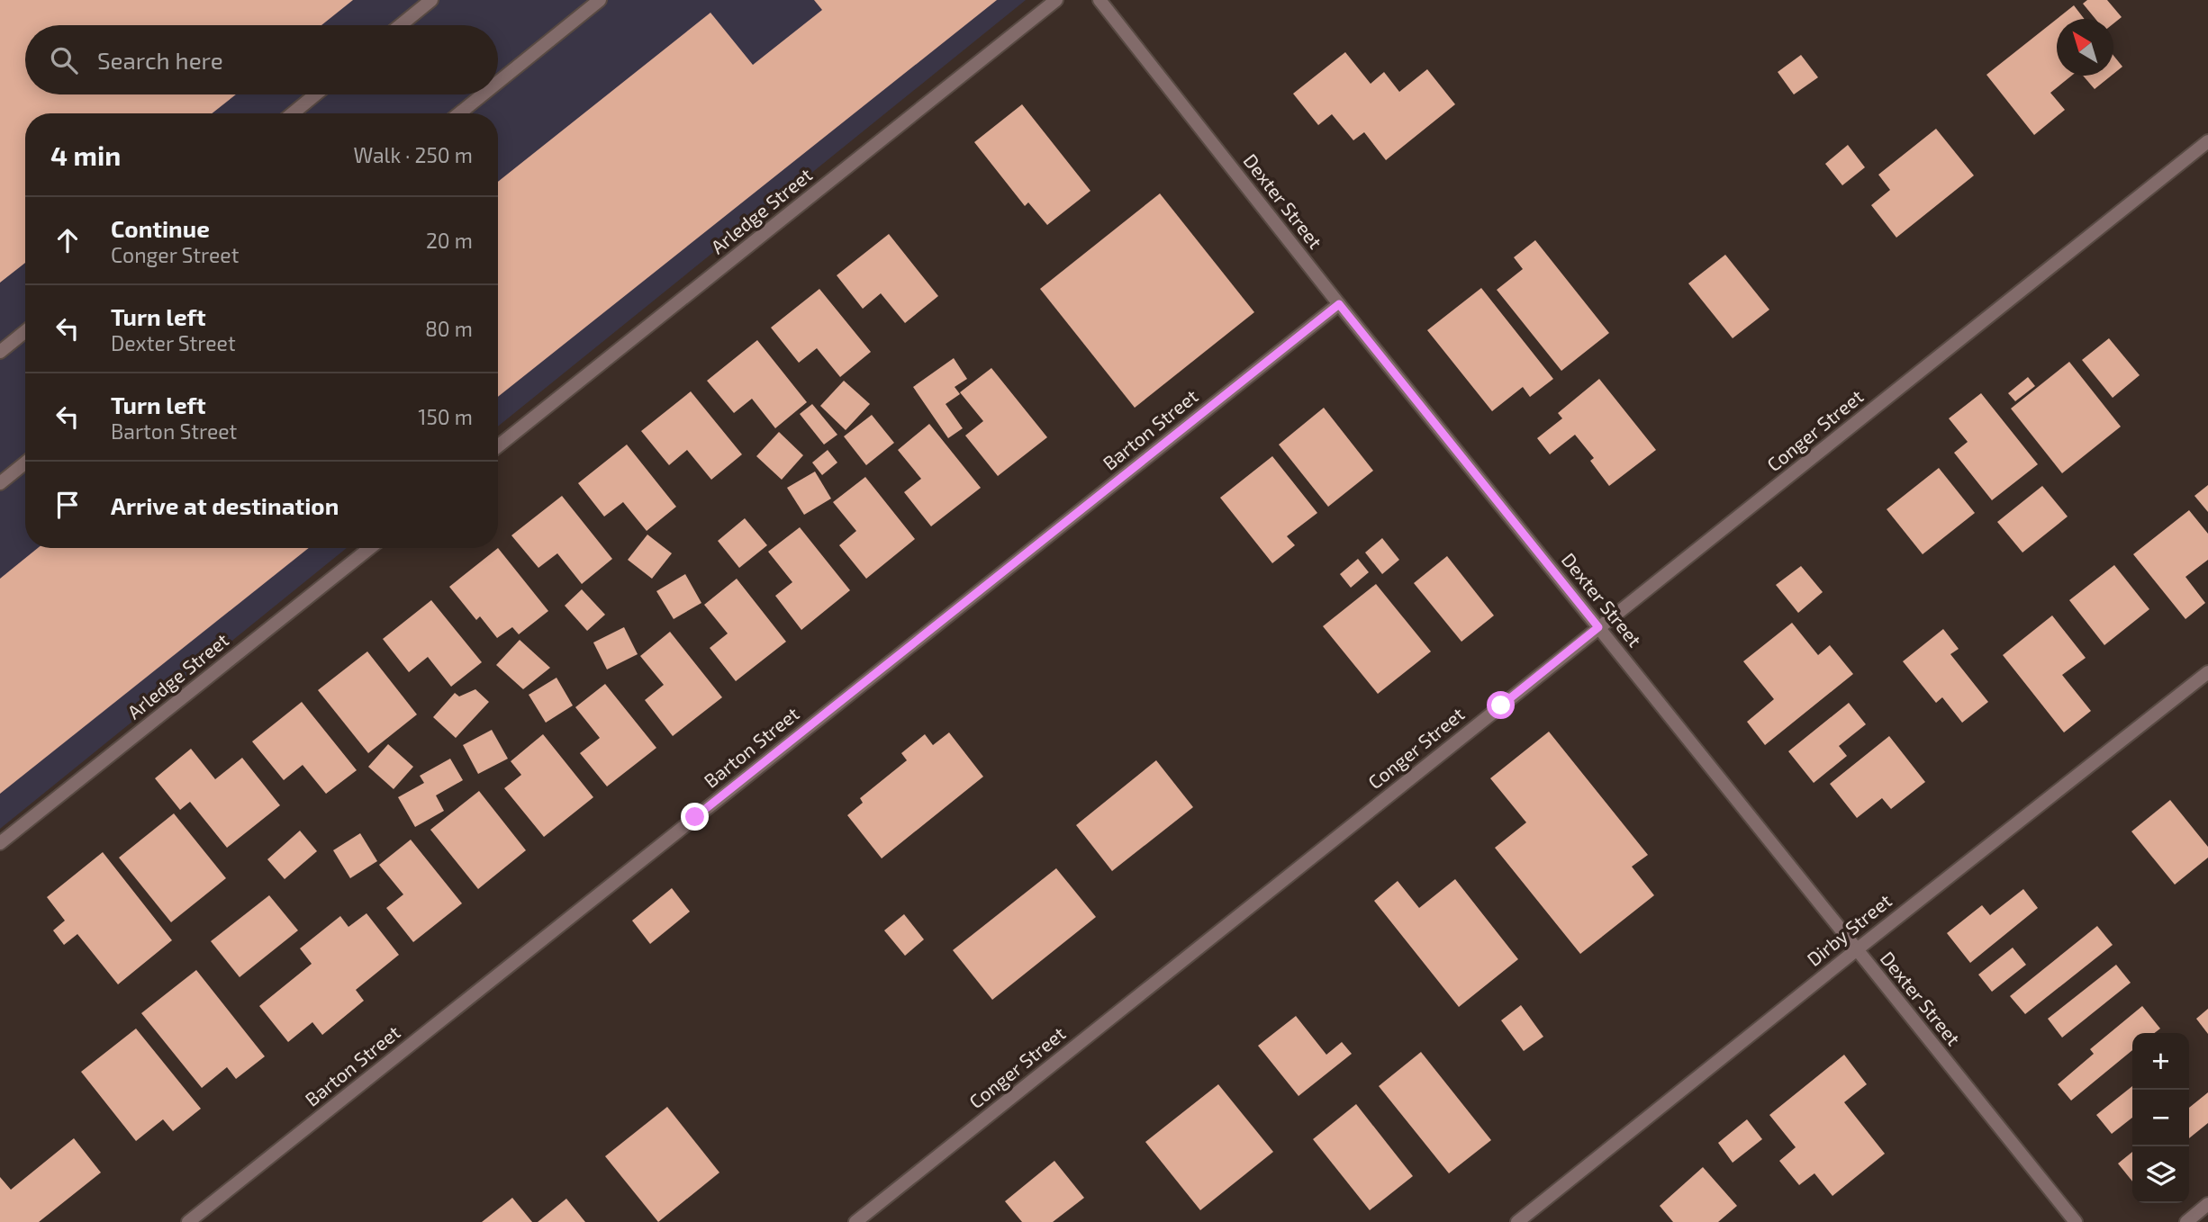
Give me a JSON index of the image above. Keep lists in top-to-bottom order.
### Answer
{
  "streets": {
    "street": [
      "Dexter Street",
      "Arledge Street",
      "Barton Street",
      "Conger Street",
      "Dirby Street"
    ]
  },
  "crossings": [
    ["Dexter Street", "Barton Street"],
    ["Dexter Street", "Conger Street"],
    ["Dexter Street", "Dirby Street"]
  ],
  "north": "top left",
  "page": {
    "search": "Search here",
    "heading": ["4 min", "Walk · 250 m"],
    "list": [
      ["Continue", "Conger Street", "20 m"],
      ["Turn left", "Dexter Street", "80 m"],
      ["Turn left", "Barton Street", "150 m"],
      "Arrive at destination"
    ],
    "map_buttons": ["+", "−"]
  }
}
